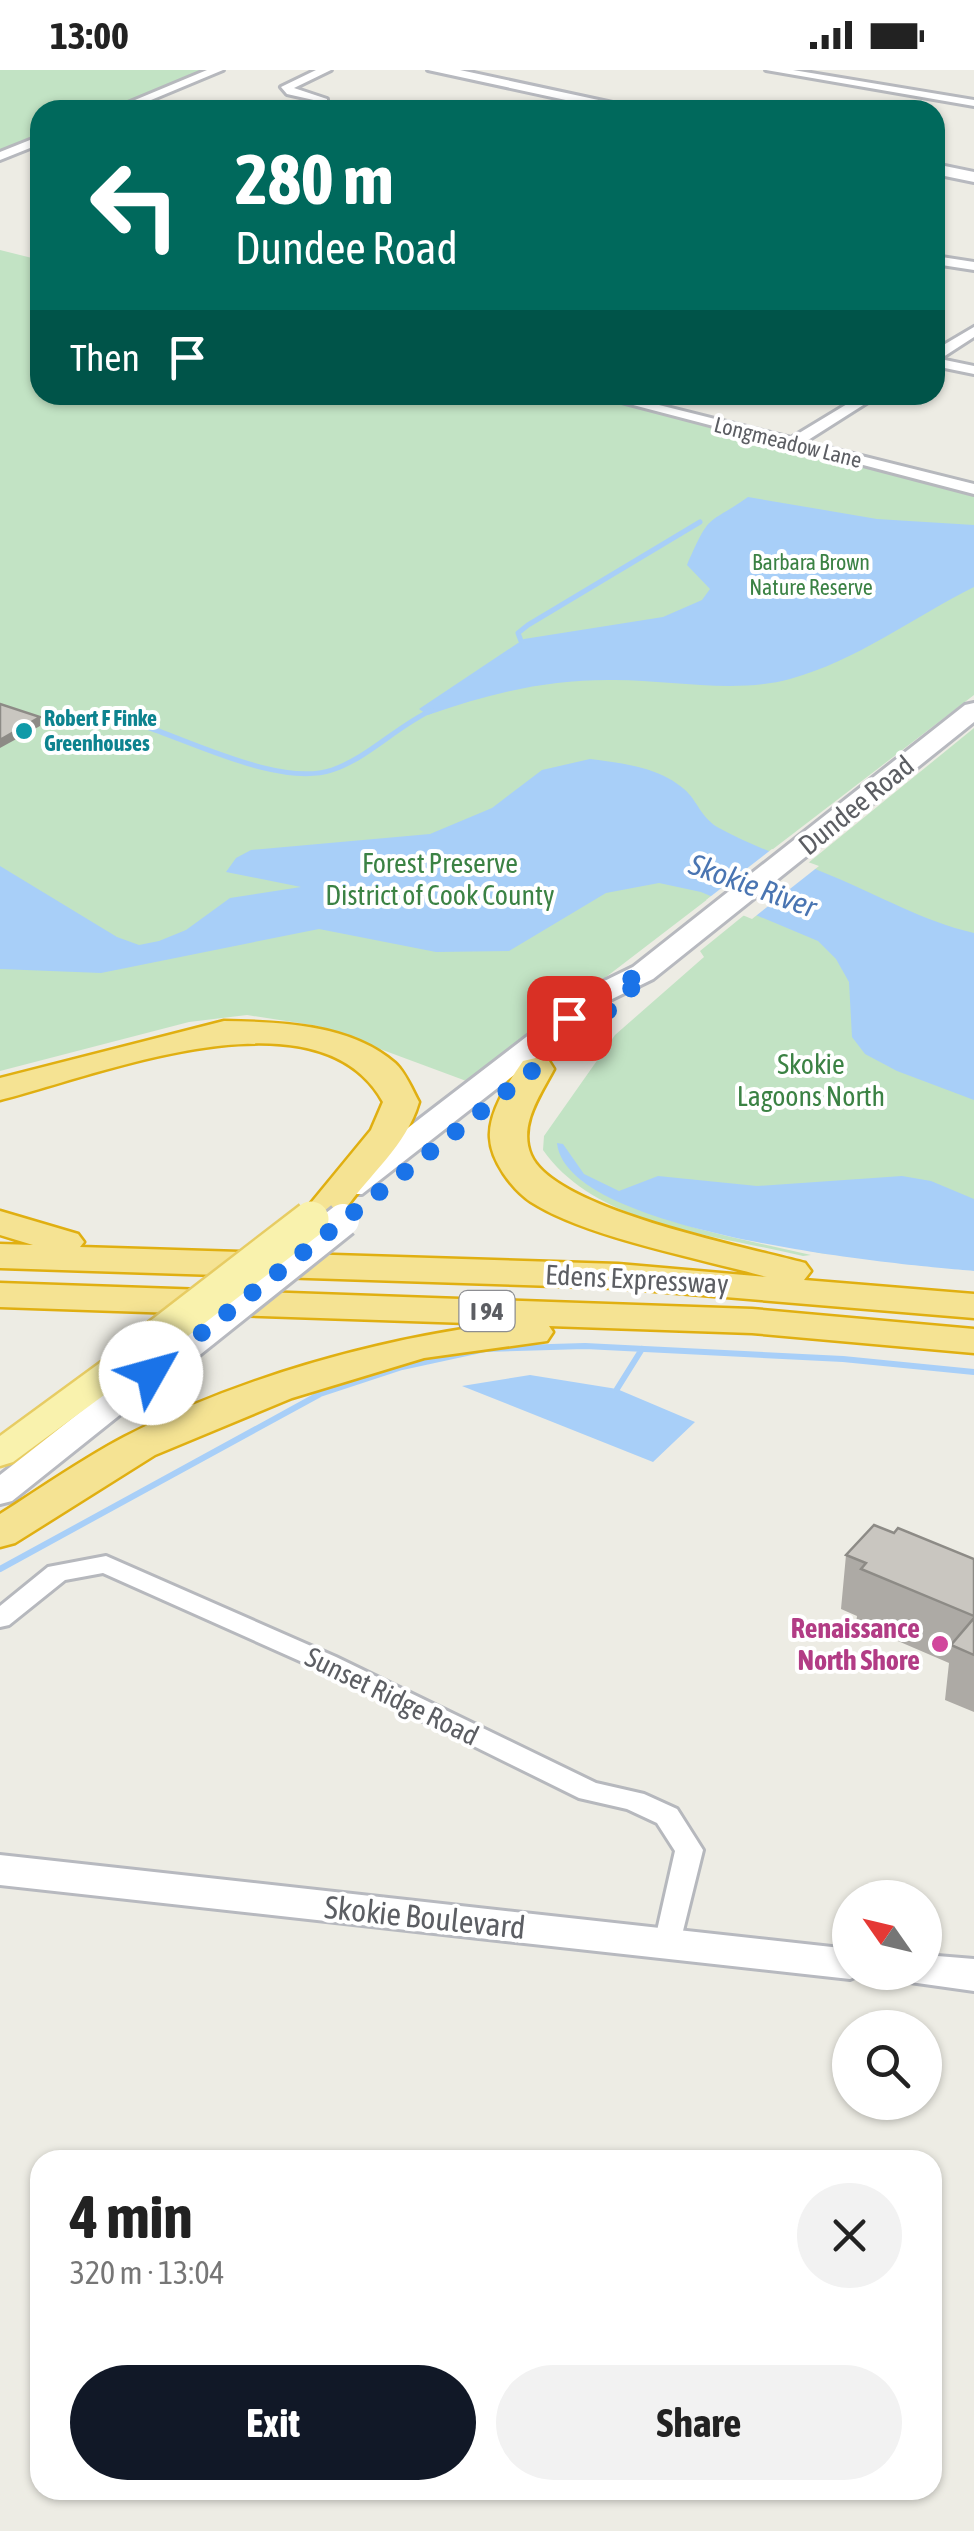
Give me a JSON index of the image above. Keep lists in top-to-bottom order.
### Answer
{
  "streets": {
    "highway": ["Edens Expressway", "I 94"],
    "main road": ["Dundee Road", "Skokie Boulevard"],
    "street": ["Longmeadow Lane", "Sunset Ridge Road"]
  },
  "crossings": [
    ["Sunset Ridge Road", "Skokie Boulevard"]
  ],
  "water": ["Skokie River"],
  "parks": ["Barbara Brown Nature Reserve", "Forest Preserve District of Cook County", "Skokie Lagoons North"],
  "places": ["Robert F Finke Greenhouses", "Renaissance North Shore"],
  "north": "top left",
  "page": {
    "status": "13:00",
    "turn": ["280 m", "Dundee Road"],
    "then": "Then",
    "heading": ["4 min", "320 m · 13:04"],
    "buttons": ["Exit", "Share"]
  }
}
